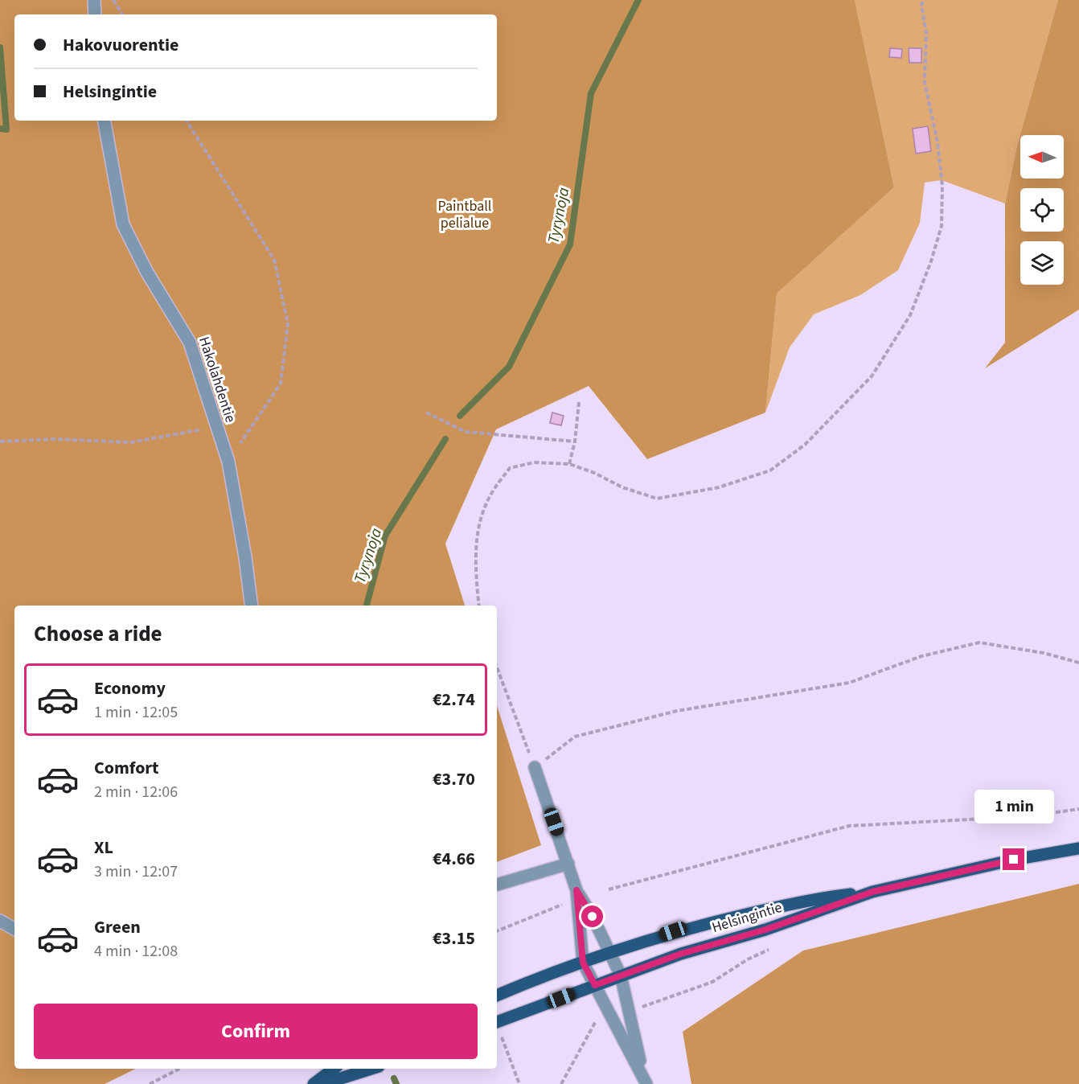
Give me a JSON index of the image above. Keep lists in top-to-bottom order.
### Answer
{
  "streets": {
    "main road": ["Helsingintie"],
    "street": ["Hakolahdentie"]
  },
  "water": ["Tyrynoja"],
  "parks": ["Paintball pelialue"],
  "north": "left",
  "page": {
    "banner": ["Hakovuorentie", "Helsingintie"],
    "heading": "Choose a ride",
    "list": [
      {
        "name": "Economy",
        "note": "1 min · 12:05",
        "value": "€2.74"
      },
      {
        "name": "Comfort",
        "note": "2 min · 12:06",
        "value": "€3.70"
      },
      {
        "name": "XL",
        "note": "3 min · 12:07",
        "value": "€4.66"
      },
      {
        "name": "Green",
        "note": "4 min · 12:08",
        "value": "€3.15"
      }
    ],
    "bubble": "1 min",
    "buttons": "Confirm"
  }
}
